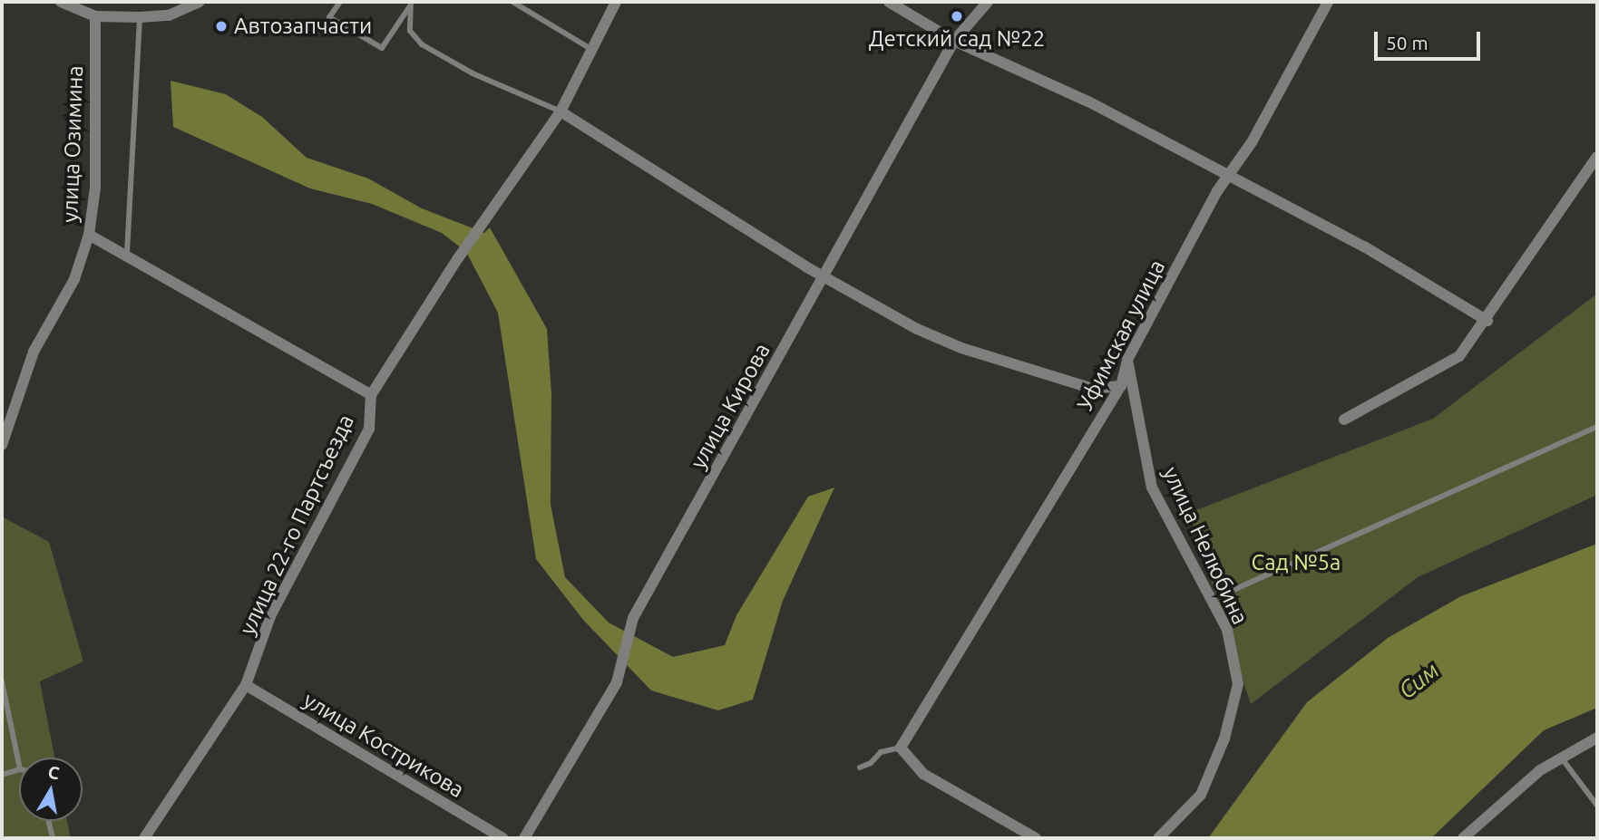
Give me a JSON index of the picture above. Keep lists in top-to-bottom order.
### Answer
{
  "streets": {
    "street": [
      "улица Озимина",
      "Уфимская улица",
      "улица Кирова",
      "улица 22-го Партсъезда",
      "улица Нелюбина",
      "улица Кострикова"
    ]
  },
  "crossings": [
    ["Уфимская улица", "улица Нелюбина"],
    ["улица 22-го Партсъезда", "улица Кострикова"]
  ],
  "water": ["Сим"],
  "parks": ["Сад №5а"],
  "places": ["Детский сад №22", "Автозапчасти"],
  "scale_bar": "50 m",
  "north": "top"
}
